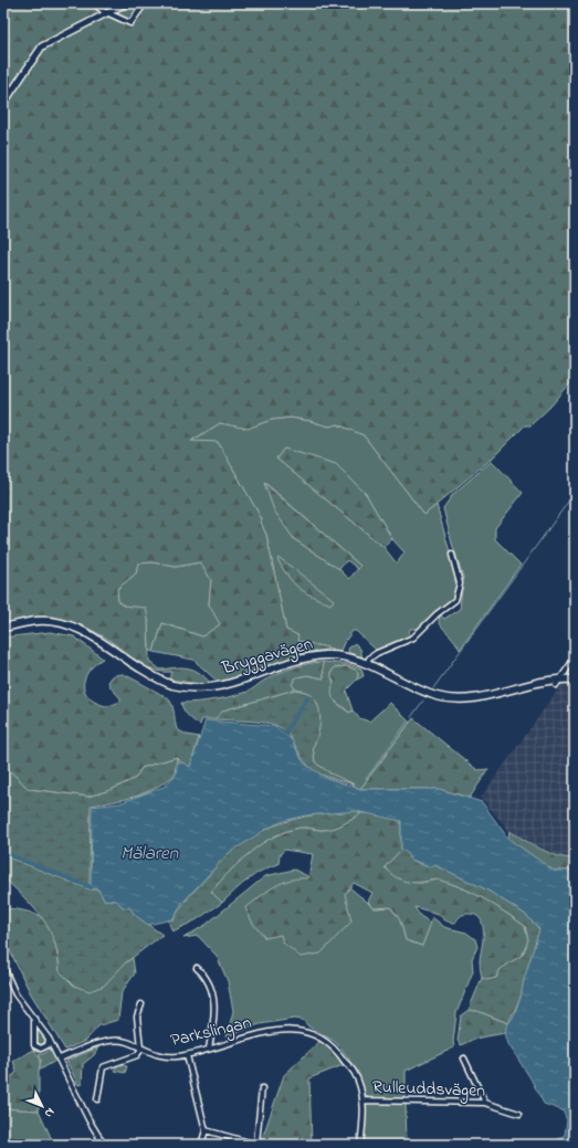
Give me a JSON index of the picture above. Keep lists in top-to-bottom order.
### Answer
{
  "streets": {
    "main road": ["Bryggavägen"],
    "street": ["Parkslingan", "Rulleuddsvägen"]
  },
  "crossings": [
    ["Parkslingan", "Rulleuddsvägen"]
  ],
  "water": ["Mälaren"],
  "north": "bottom right"
}
